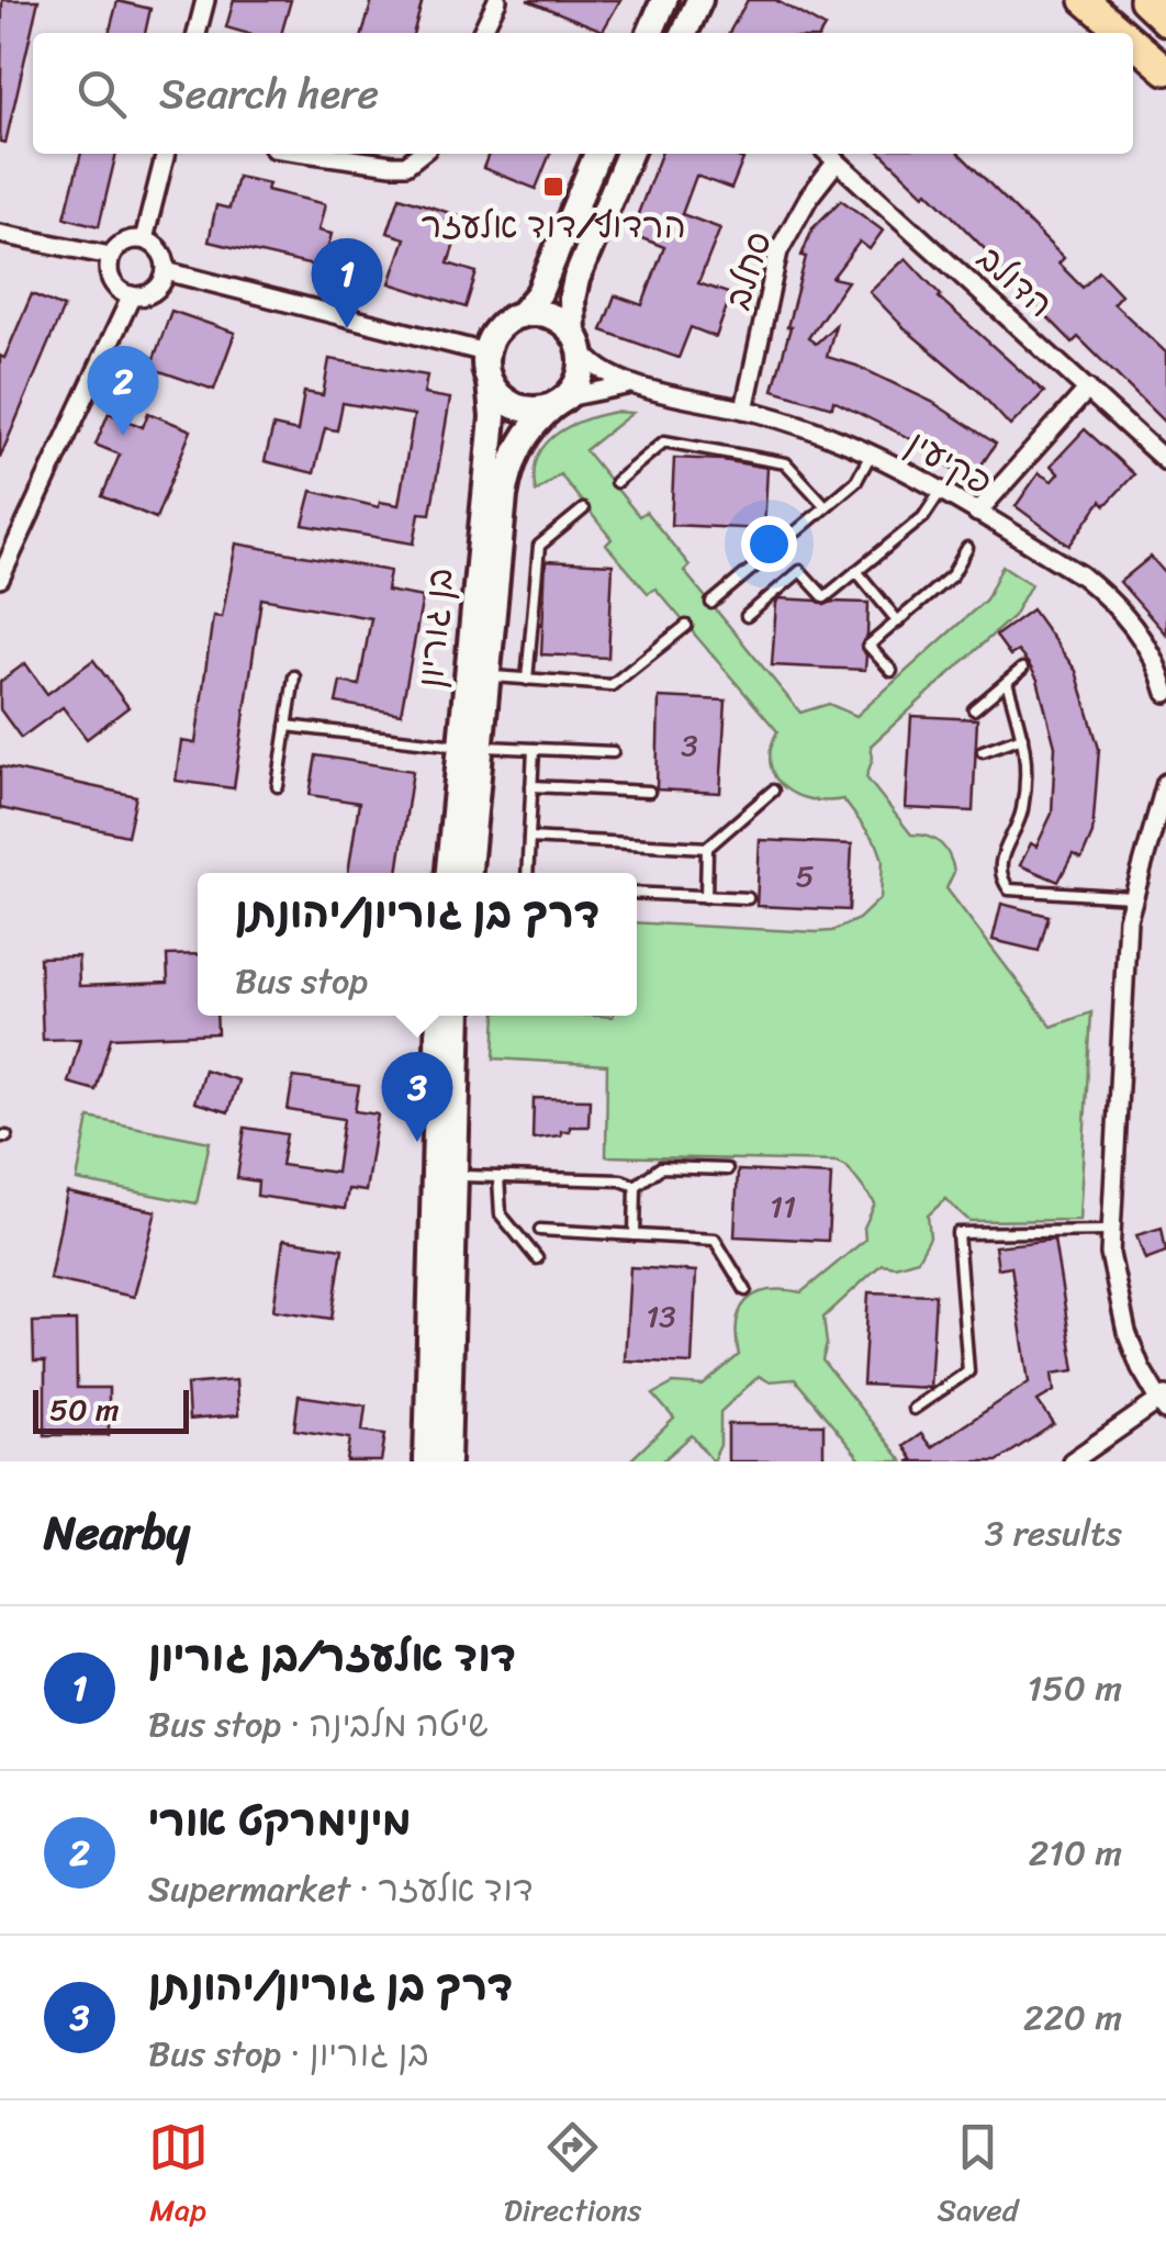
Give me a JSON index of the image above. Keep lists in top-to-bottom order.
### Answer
{
  "streets": {
    "street": [
      "סחלב",
      "הדולב",
      "פקיעין",
      "בן גוריון"
    ]
  },
  "crossings": [
    ["סחלב", "הדולב"],
    ["סחלב", "פקיעין"],
    ["פקיעין", "בן גוריון"]
  ],
  "places": {
    "transit": ["הרדוף/דוד אלעזר"]
  },
  "house_numbers": [
    "3",
    "5",
    "11",
    "13"
  ],
  "scale_bar": "50 m",
  "page": {
    "search": "Search here",
    "pins": ["1", "2", "3"],
    "popup": ["דרך בן גוריון/יהונתן", "Bus stop"],
    "scale": "50 m",
    "heading": ["Nearby", "3 results"],
    "list": [
      {
        "mark": "1",
        "name": "דוד אלעזר/בן גוריון",
        "note": "Bus stop · שיטה מלבינה",
        "value": "150 m"
      },
      {
        "mark": "2",
        "name": "מינימרקט אורי",
        "note": "Supermarket · דוד אלעזר",
        "value": "210 m"
      },
      {
        "mark": "3",
        "name": "דרך בן גוריון/יהונתן",
        "note": "Bus stop · בן גוריון",
        "value": "220 m"
      }
    ],
    "nav": ["Map", "Directions", "Saved"]
  }
}
